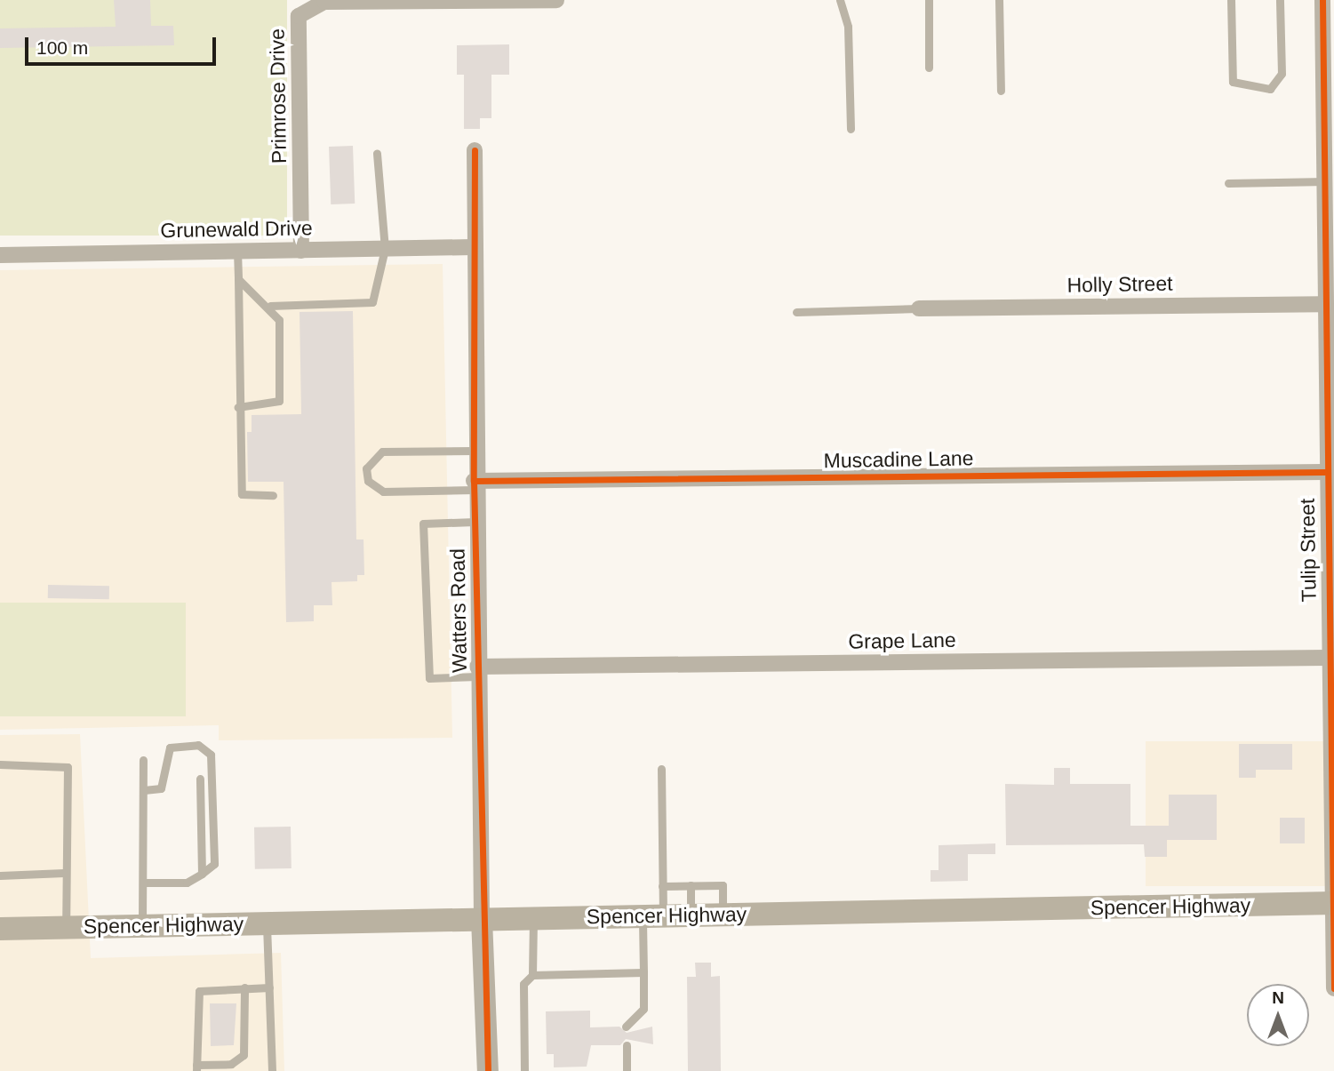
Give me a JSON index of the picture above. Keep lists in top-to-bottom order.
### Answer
{
  "streets": {
    "main road": ["Spencer Highway"],
    "street": [
      "Primrose Drive",
      "Grunewald Drive",
      "Holly Street",
      "Muscadine Lane",
      "Tulip Street",
      "Watters Road",
      "Grape Lane"
    ]
  },
  "crossings": [
    ["Primrose Drive", "Grunewald Drive"],
    ["Grunewald Drive", "Watters Road"],
    ["Holly Street", "Tulip Street"],
    ["Muscadine Lane", "Tulip Street"],
    ["Muscadine Lane", "Watters Road"],
    ["Tulip Street", "Grape Lane"],
    ["Tulip Street", "Spencer Highway"],
    ["Watters Road", "Grape Lane"],
    ["Watters Road", "Spencer Highway"]
  ],
  "scale_bar": "100 m",
  "north": "top"
}
